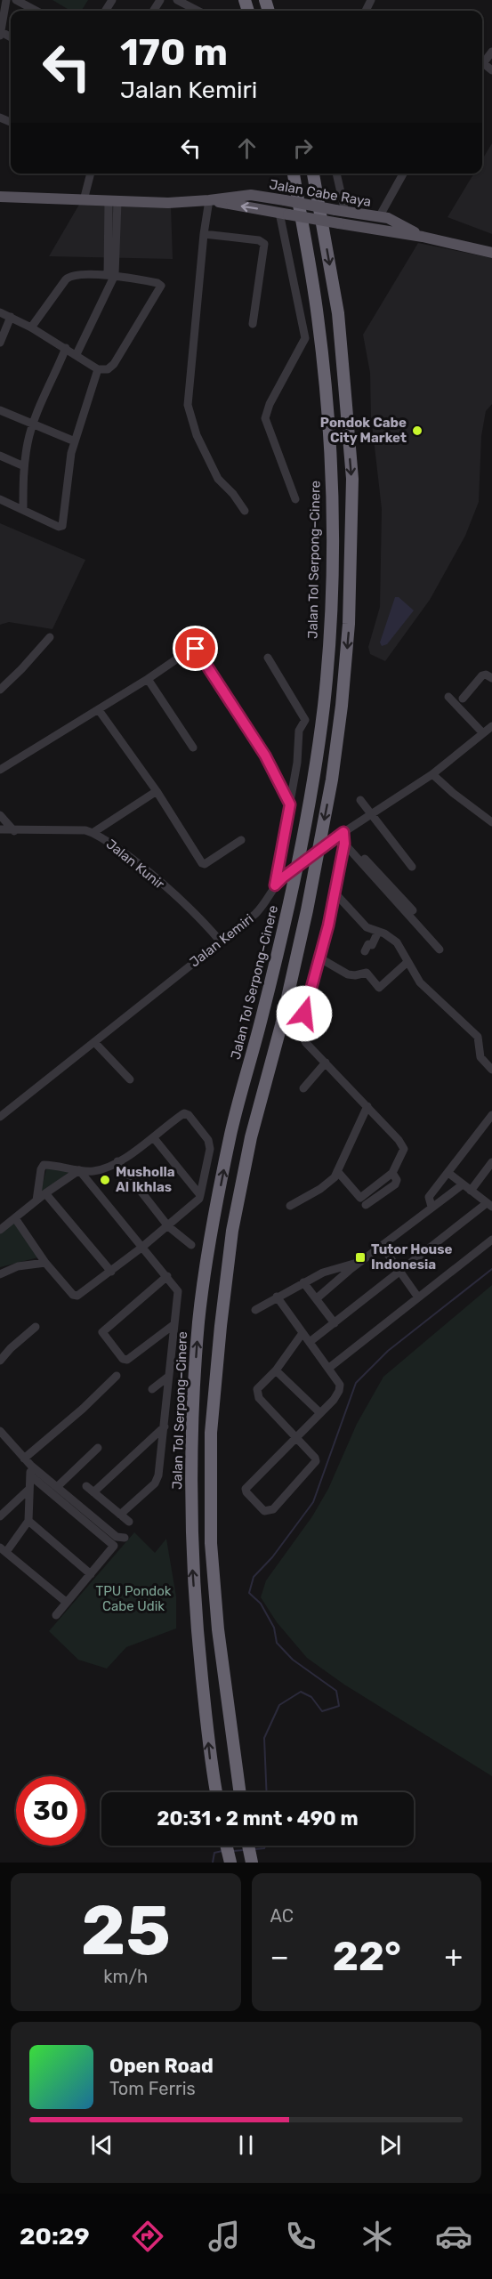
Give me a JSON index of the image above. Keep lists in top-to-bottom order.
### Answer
{
  "streets": {
    "highway": ["Jalan Tol Serpong–Cinere"],
    "main road": ["Jalan Cabe Raya"],
    "street": ["Jalan Kunir", "Jalan Kemiri"]
  },
  "crossings": [
    ["Jalan Kunir", "Jalan Kemiri"]
  ],
  "parks": ["TPU Pondok Cabe Udik"],
  "places": {
    "other": ["Pondok Cabe City Market", "Musholla Al Ikhlas"],
    "transit": ["Tutor House Indonesia"]
  },
  "page": {
    "turn": ["170 m", "Jalan Kemiri"],
    "limit": "30",
    "trip": "20:31 · 2 mnt · 490 m",
    "tile": [
      ["25", "km/h"],
      "AC"
    ],
    "heat": ["−", "22°", "+"],
    "song": ["Open Road", "Tom Ferris"],
    "tabs": "20:29"
  }
}
